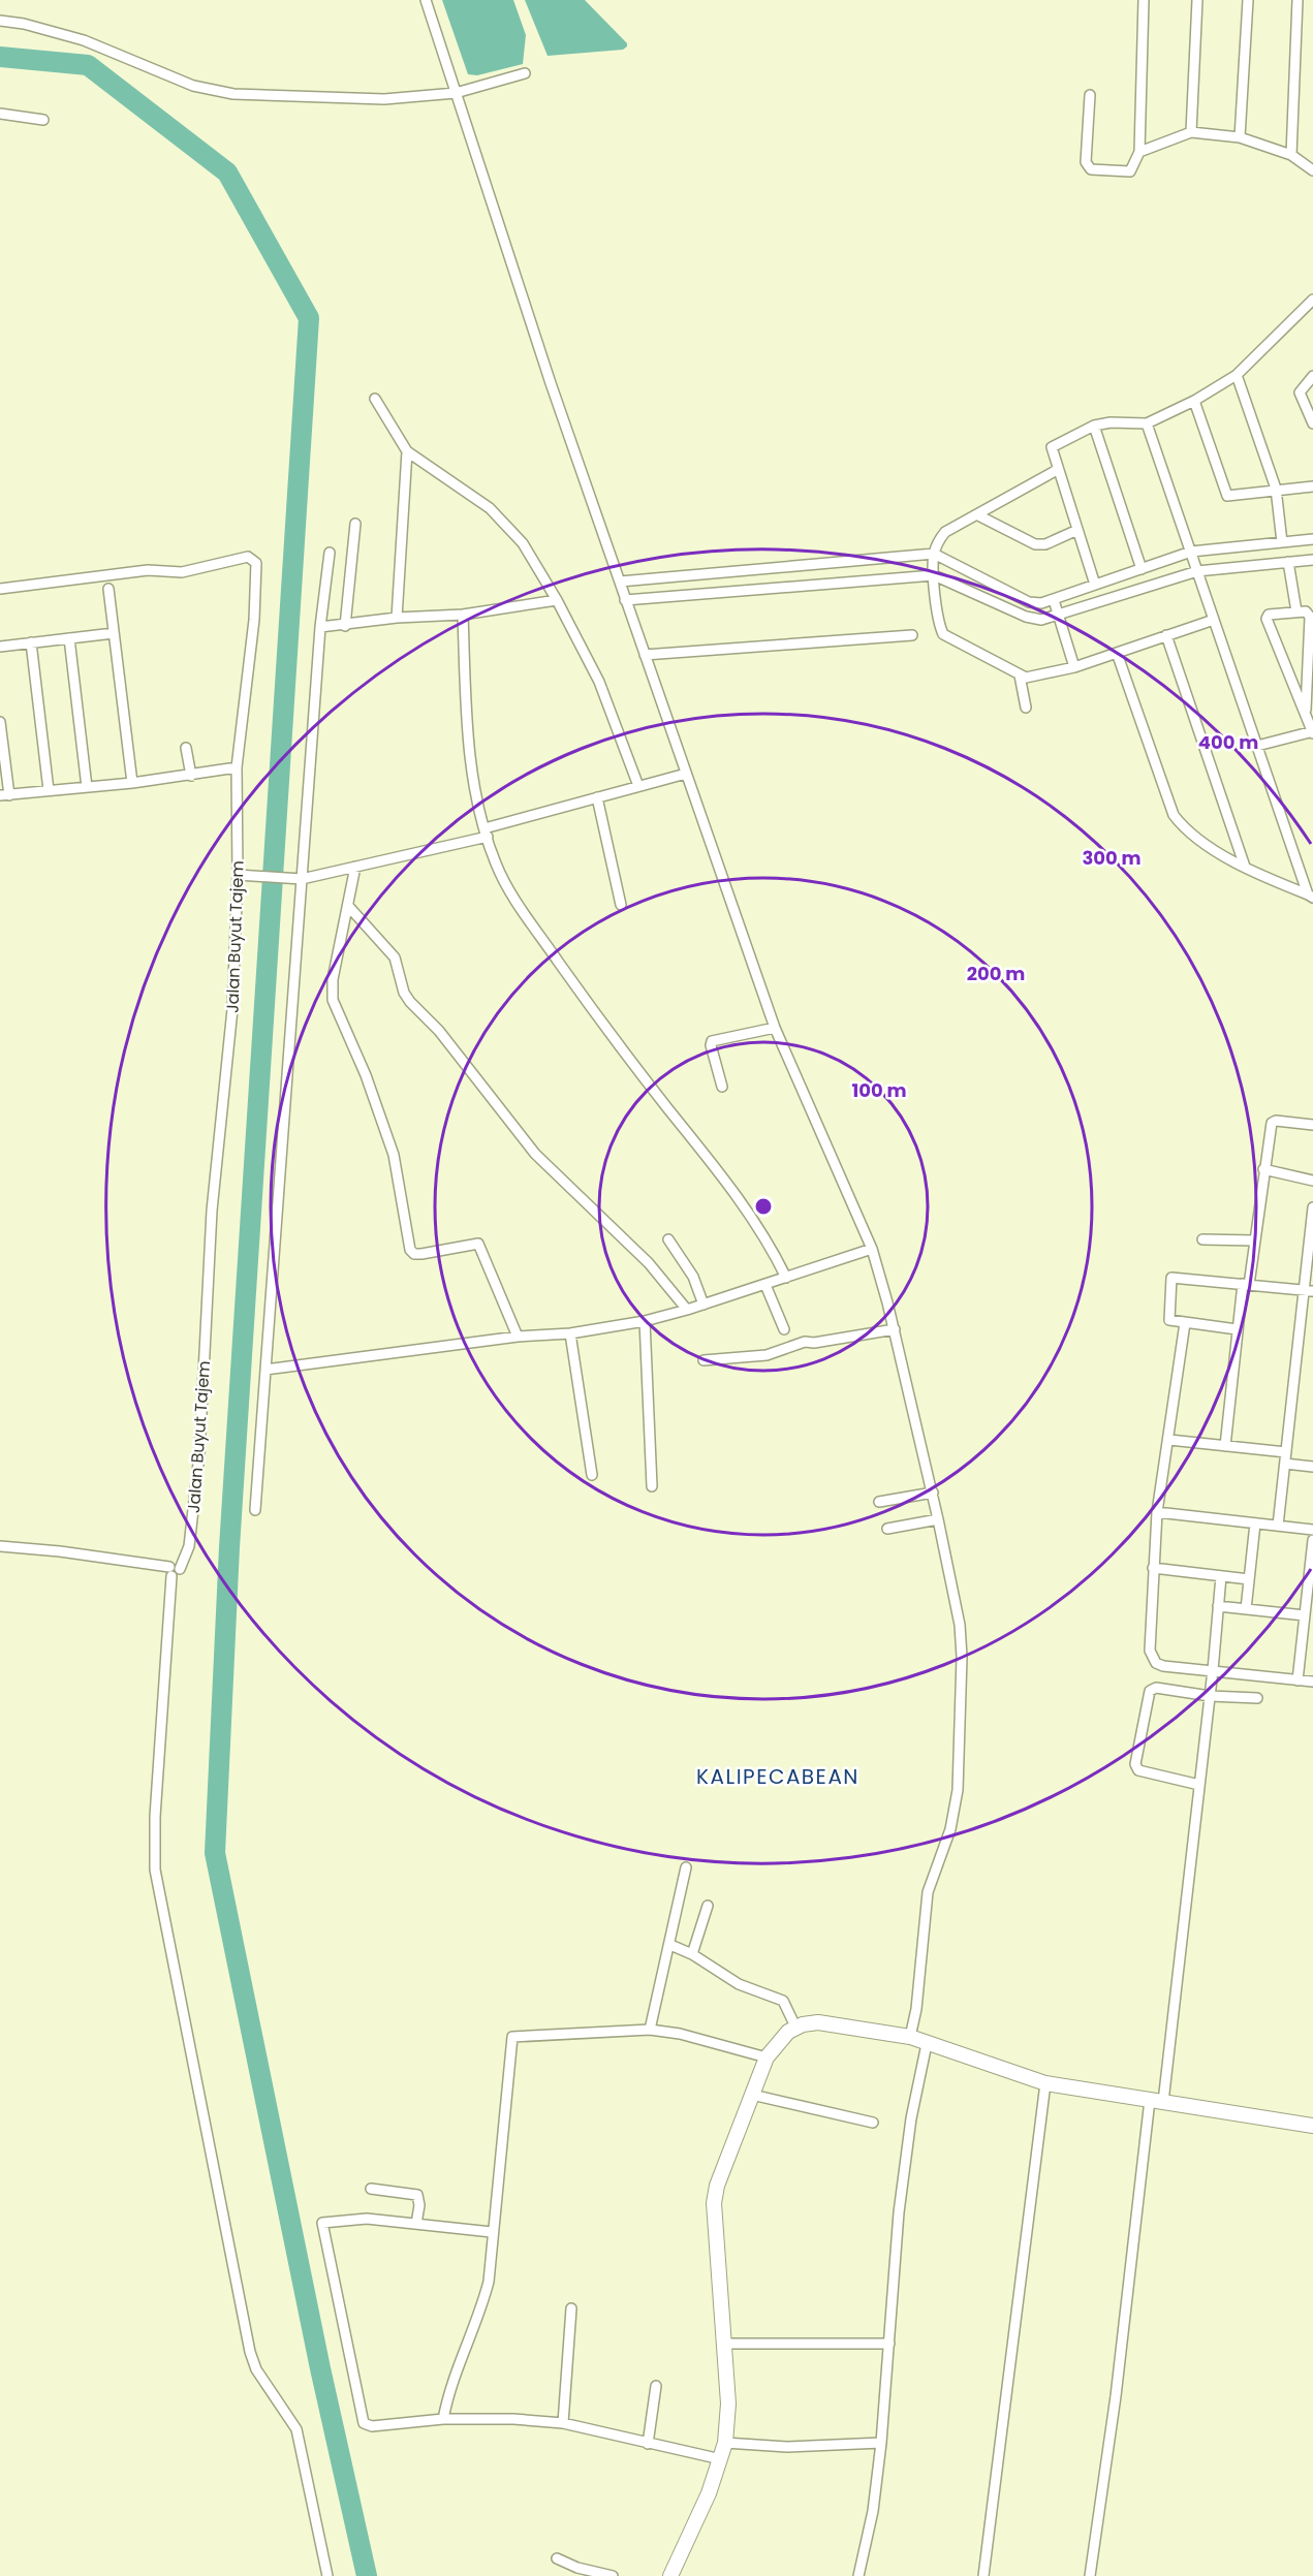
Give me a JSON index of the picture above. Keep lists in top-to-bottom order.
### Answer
{
  "streets": {
    "street": ["Jalan Buyut Tajem"]
  },
  "districts": ["KALIPECABEAN"],
  "rings": [
    "400 m",
    "300 m",
    "200 m",
    "100 m"
  ]
}
